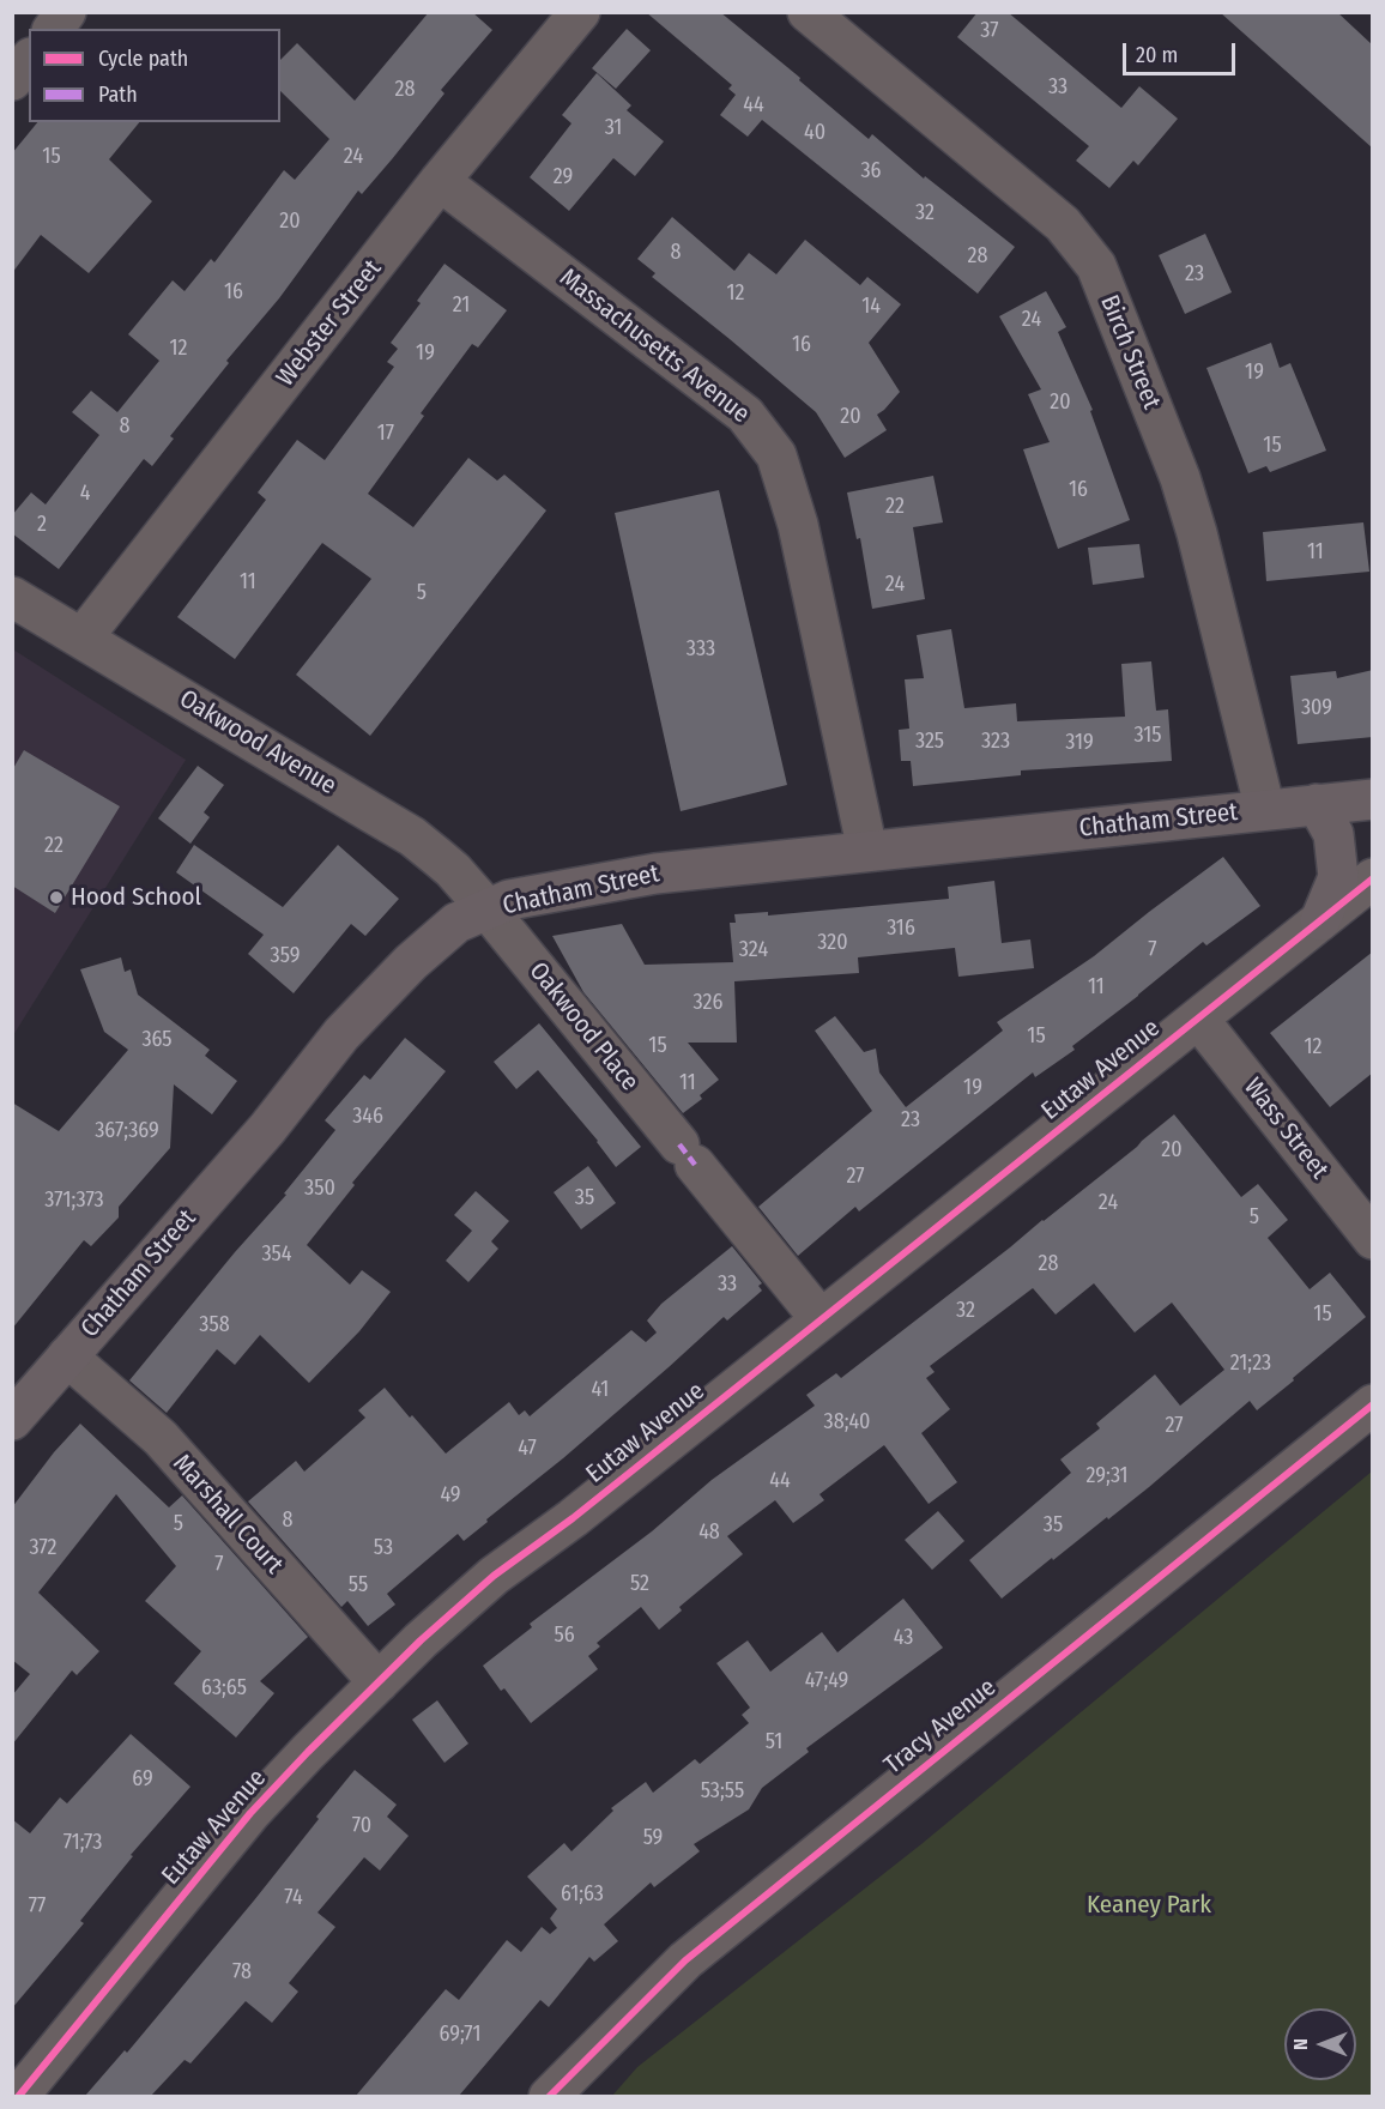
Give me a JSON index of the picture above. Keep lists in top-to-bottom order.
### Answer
{
  "streets": {
    "main road": ["Chatham Street"],
    "street": [
      "Webster Street",
      "Massachusetts Avenue",
      "Birch Street",
      "Oakwood Avenue",
      "Oakwood Place",
      "Eutaw Avenue",
      "Wass Street",
      "Marshall Court",
      "Tracy Avenue"
    ]
  },
  "crossings": [
    ["Webster Street", "Massachusetts Avenue"],
    ["Webster Street", "Oakwood Avenue"],
    ["Massachusetts Avenue", "Chatham Street"],
    ["Birch Street", "Chatham Street"],
    ["Oakwood Avenue", "Chatham Street"],
    ["Oakwood Avenue", "Oakwood Place"],
    ["Chatham Street", "Oakwood Place"],
    ["Chatham Street", "Marshall Court"],
    ["Oakwood Place", "Eutaw Avenue"],
    ["Eutaw Avenue", "Wass Street"],
    ["Eutaw Avenue", "Marshall Court"]
  ],
  "parks": ["Keaney Park"],
  "places": ["Hood School"],
  "house_numbers": [
    "37",
    "33",
    "28",
    "44",
    "31",
    "40",
    "15",
    "24",
    "36",
    "29",
    "32",
    "20",
    "8",
    "28",
    "23",
    "16",
    "12",
    "21",
    "14",
    "24",
    "16",
    "12",
    "19",
    "19",
    "20",
    "20",
    "8",
    "17",
    "15",
    "16",
    "4",
    "22",
    "2",
    "11",
    "11",
    "24",
    "5",
    "333",
    "309",
    "315",
    "325",
    "323",
    "319",
    "22",
    "316",
    "320",
    "324",
    "7",
    "359",
    "11",
    "326",
    "15",
    "365",
    "15",
    "12",
    "11",
    "19",
    "346",
    "23",
    "367;369",
    "20",
    "27",
    "350",
    "35",
    "371;373",
    "24",
    "5",
    "354",
    "28",
    "33",
    "32",
    "15",
    "358",
    "21;23",
    "41",
    "38;40",
    "27",
    "47",
    "29;31",
    "44",
    "49",
    "8",
    "5",
    "35",
    "48",
    "372",
    "53",
    "7",
    "52",
    "55",
    "56",
    "43",
    "47;49",
    "63;65",
    "51",
    "69",
    "53;55",
    "70",
    "59",
    "71;73",
    "61;63",
    "74",
    "77",
    "78",
    "69;71"
  ],
  "legend": ["Cycle path", "Path"],
  "scale_bar": "20 m",
  "north": "left"
}
